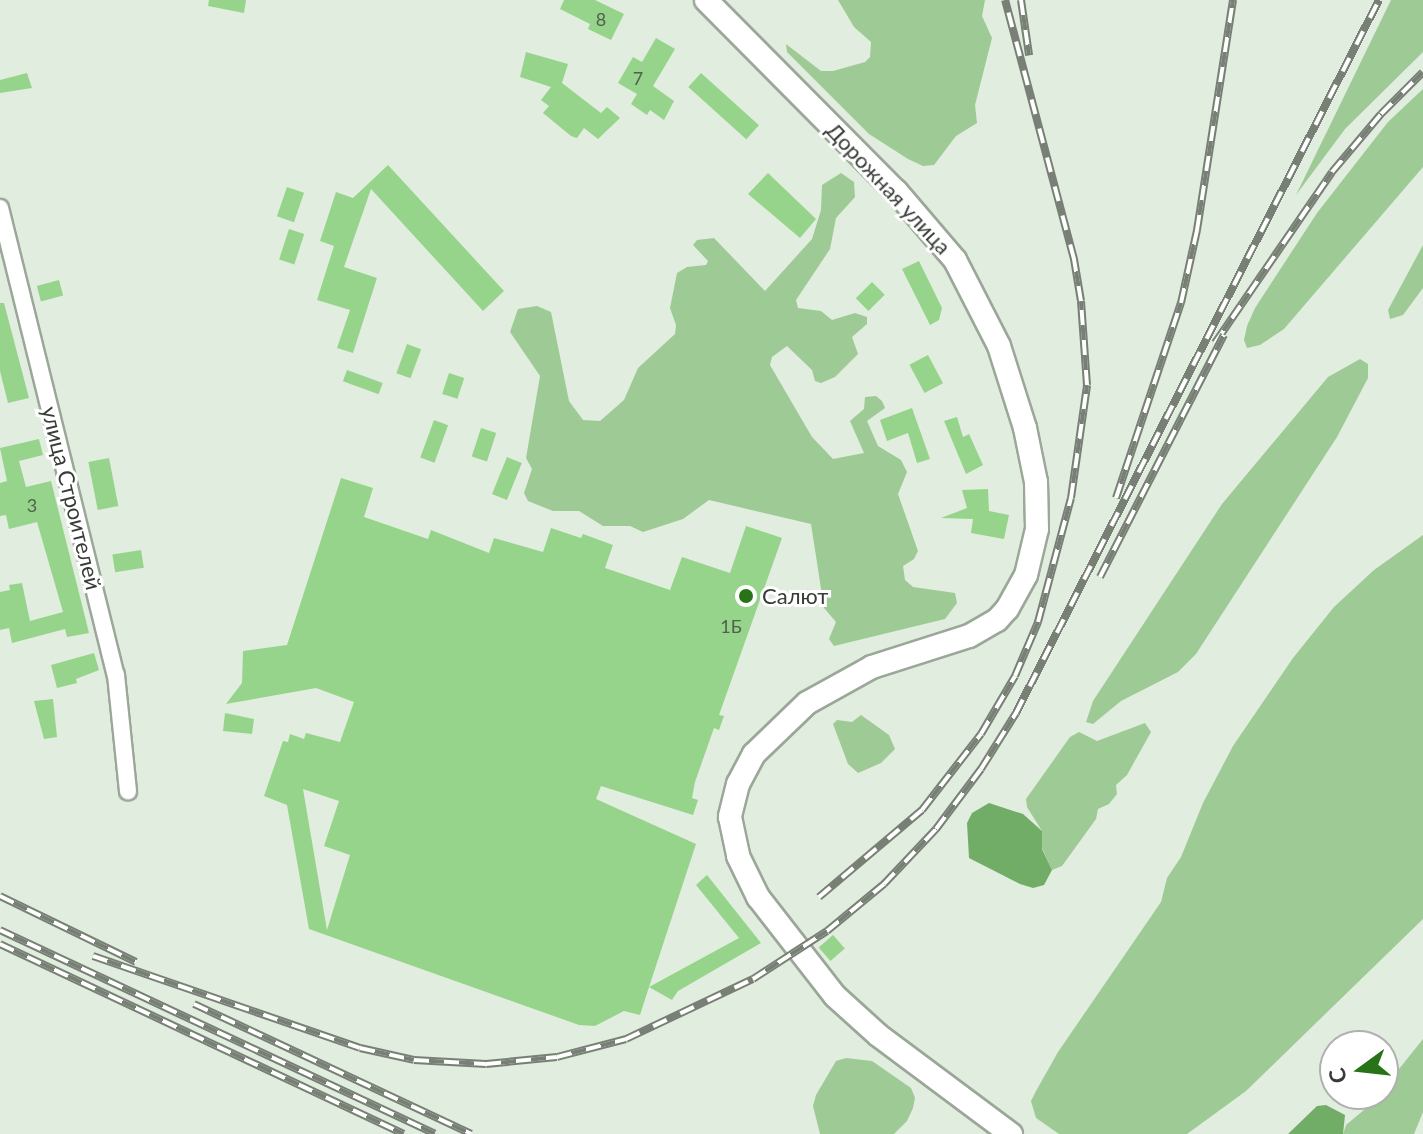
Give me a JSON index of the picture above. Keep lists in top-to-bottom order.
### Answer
{
  "streets": {
    "street": ["Дорожная улица", "улица Строителей"]
  },
  "places": ["Салют"],
  "house_numbers": [
    "8",
    "7",
    "3",
    "1Б"
  ],
  "north": "left"
}
